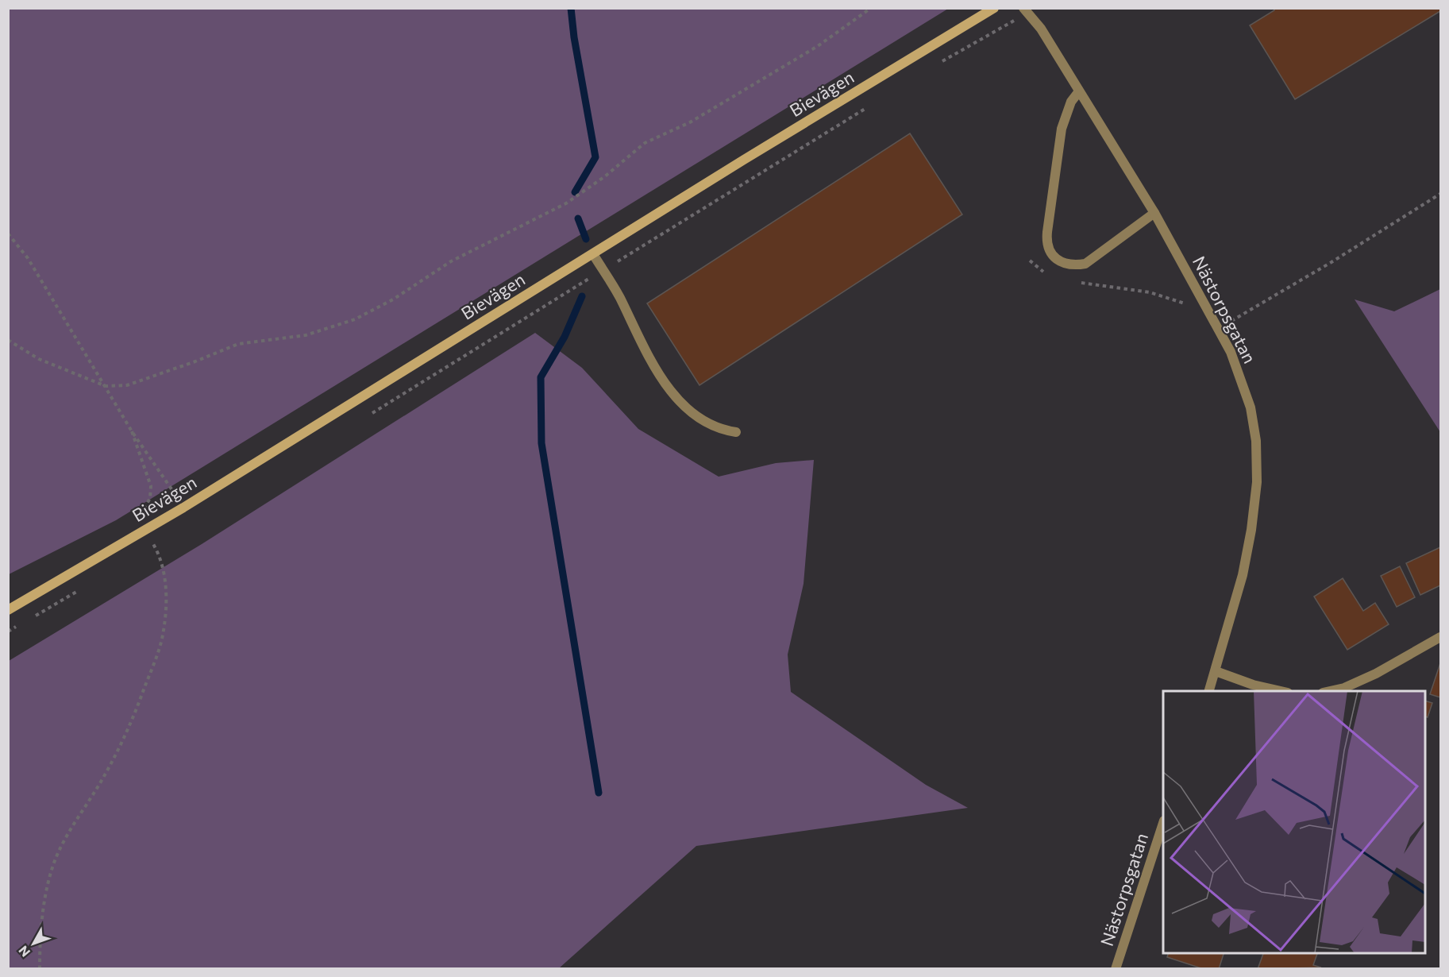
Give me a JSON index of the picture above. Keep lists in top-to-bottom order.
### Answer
{
  "streets": {
    "street": ["Bievägen", "Nästorpsgatan"]
  },
  "north": "bottom left"
}
